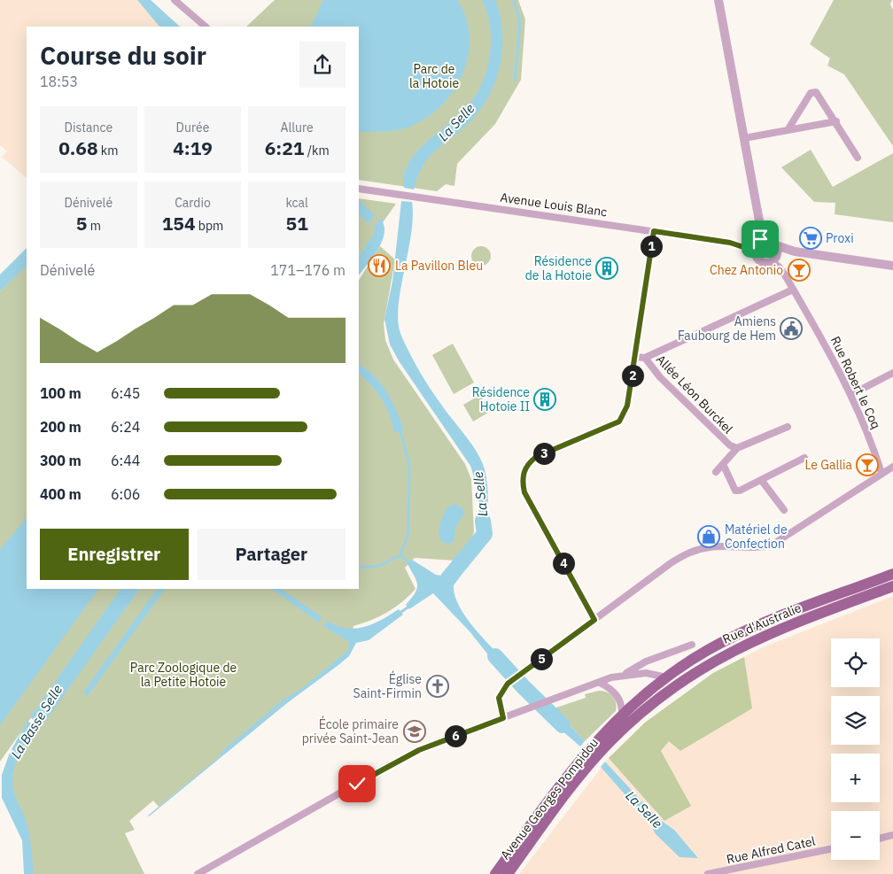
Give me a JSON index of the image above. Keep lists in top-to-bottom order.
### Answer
{
  "streets": {
    "main road": ["Rue d'Australie", "Avenue Georges Pompidou"],
    "street": [
      "Avenue Louis Blanc",
      "Rue Robert le Coq",
      "Allée Léon Burckel",
      "Rue Alfred Catel"
    ]
  },
  "crossings": [
    ["Avenue Louis Blanc", "Rue Robert le Coq"],
    ["Rue d'Australie", "Avenue Georges Pompidou"]
  ],
  "water": ["La Selle", "La Basse Selle"],
  "parks": ["Parc de la Hotoie", "Parc Zoologique de la Petite Hotoie"],
  "places": {
    "supermarket": ["Proxi"],
    "restaurant": ["La Pavillon Bleu"],
    "building": ["Résidence de la Hotoie", "Résidence Hotoie II"],
    "bar": ["Chez Antonio", "Le Gallia"],
    "public building": ["Amiens Faubourg de Hem"],
    "shop": ["Matériel de Confection"],
    "church": ["Église Saint-Firmin"],
    "school or university": ["École primaire privée Saint-Jean"]
  },
  "page": {
    "heading": ["Course du soir", "18:53"],
    "stats": [
      ["Distance", "0.68 km"],
      ["Durée", "4:19"],
      ["Allure", "6:21 /km"],
      ["Dénivelé", "5 m"],
      ["Cardio", "154 bpm"],
      ["kcal", "51"]
    ],
    "pins": [
      "1",
      "2",
      "3",
      "4",
      "5",
      "6"
    ],
    "chart": ["Dénivelé", "171–176 m"],
    "list": [
      {
        "name": "100 m",
        "note": "6:45"
      },
      {
        "name": "200 m",
        "note": "6:24"
      },
      {
        "name": "300 m",
        "note": "6:44"
      },
      {
        "name": "400 m",
        "note": "6:06"
      }
    ],
    "buttons": ["Enregistrer", "Partager"],
    "map_buttons": ["+", "−"]
  }
}
